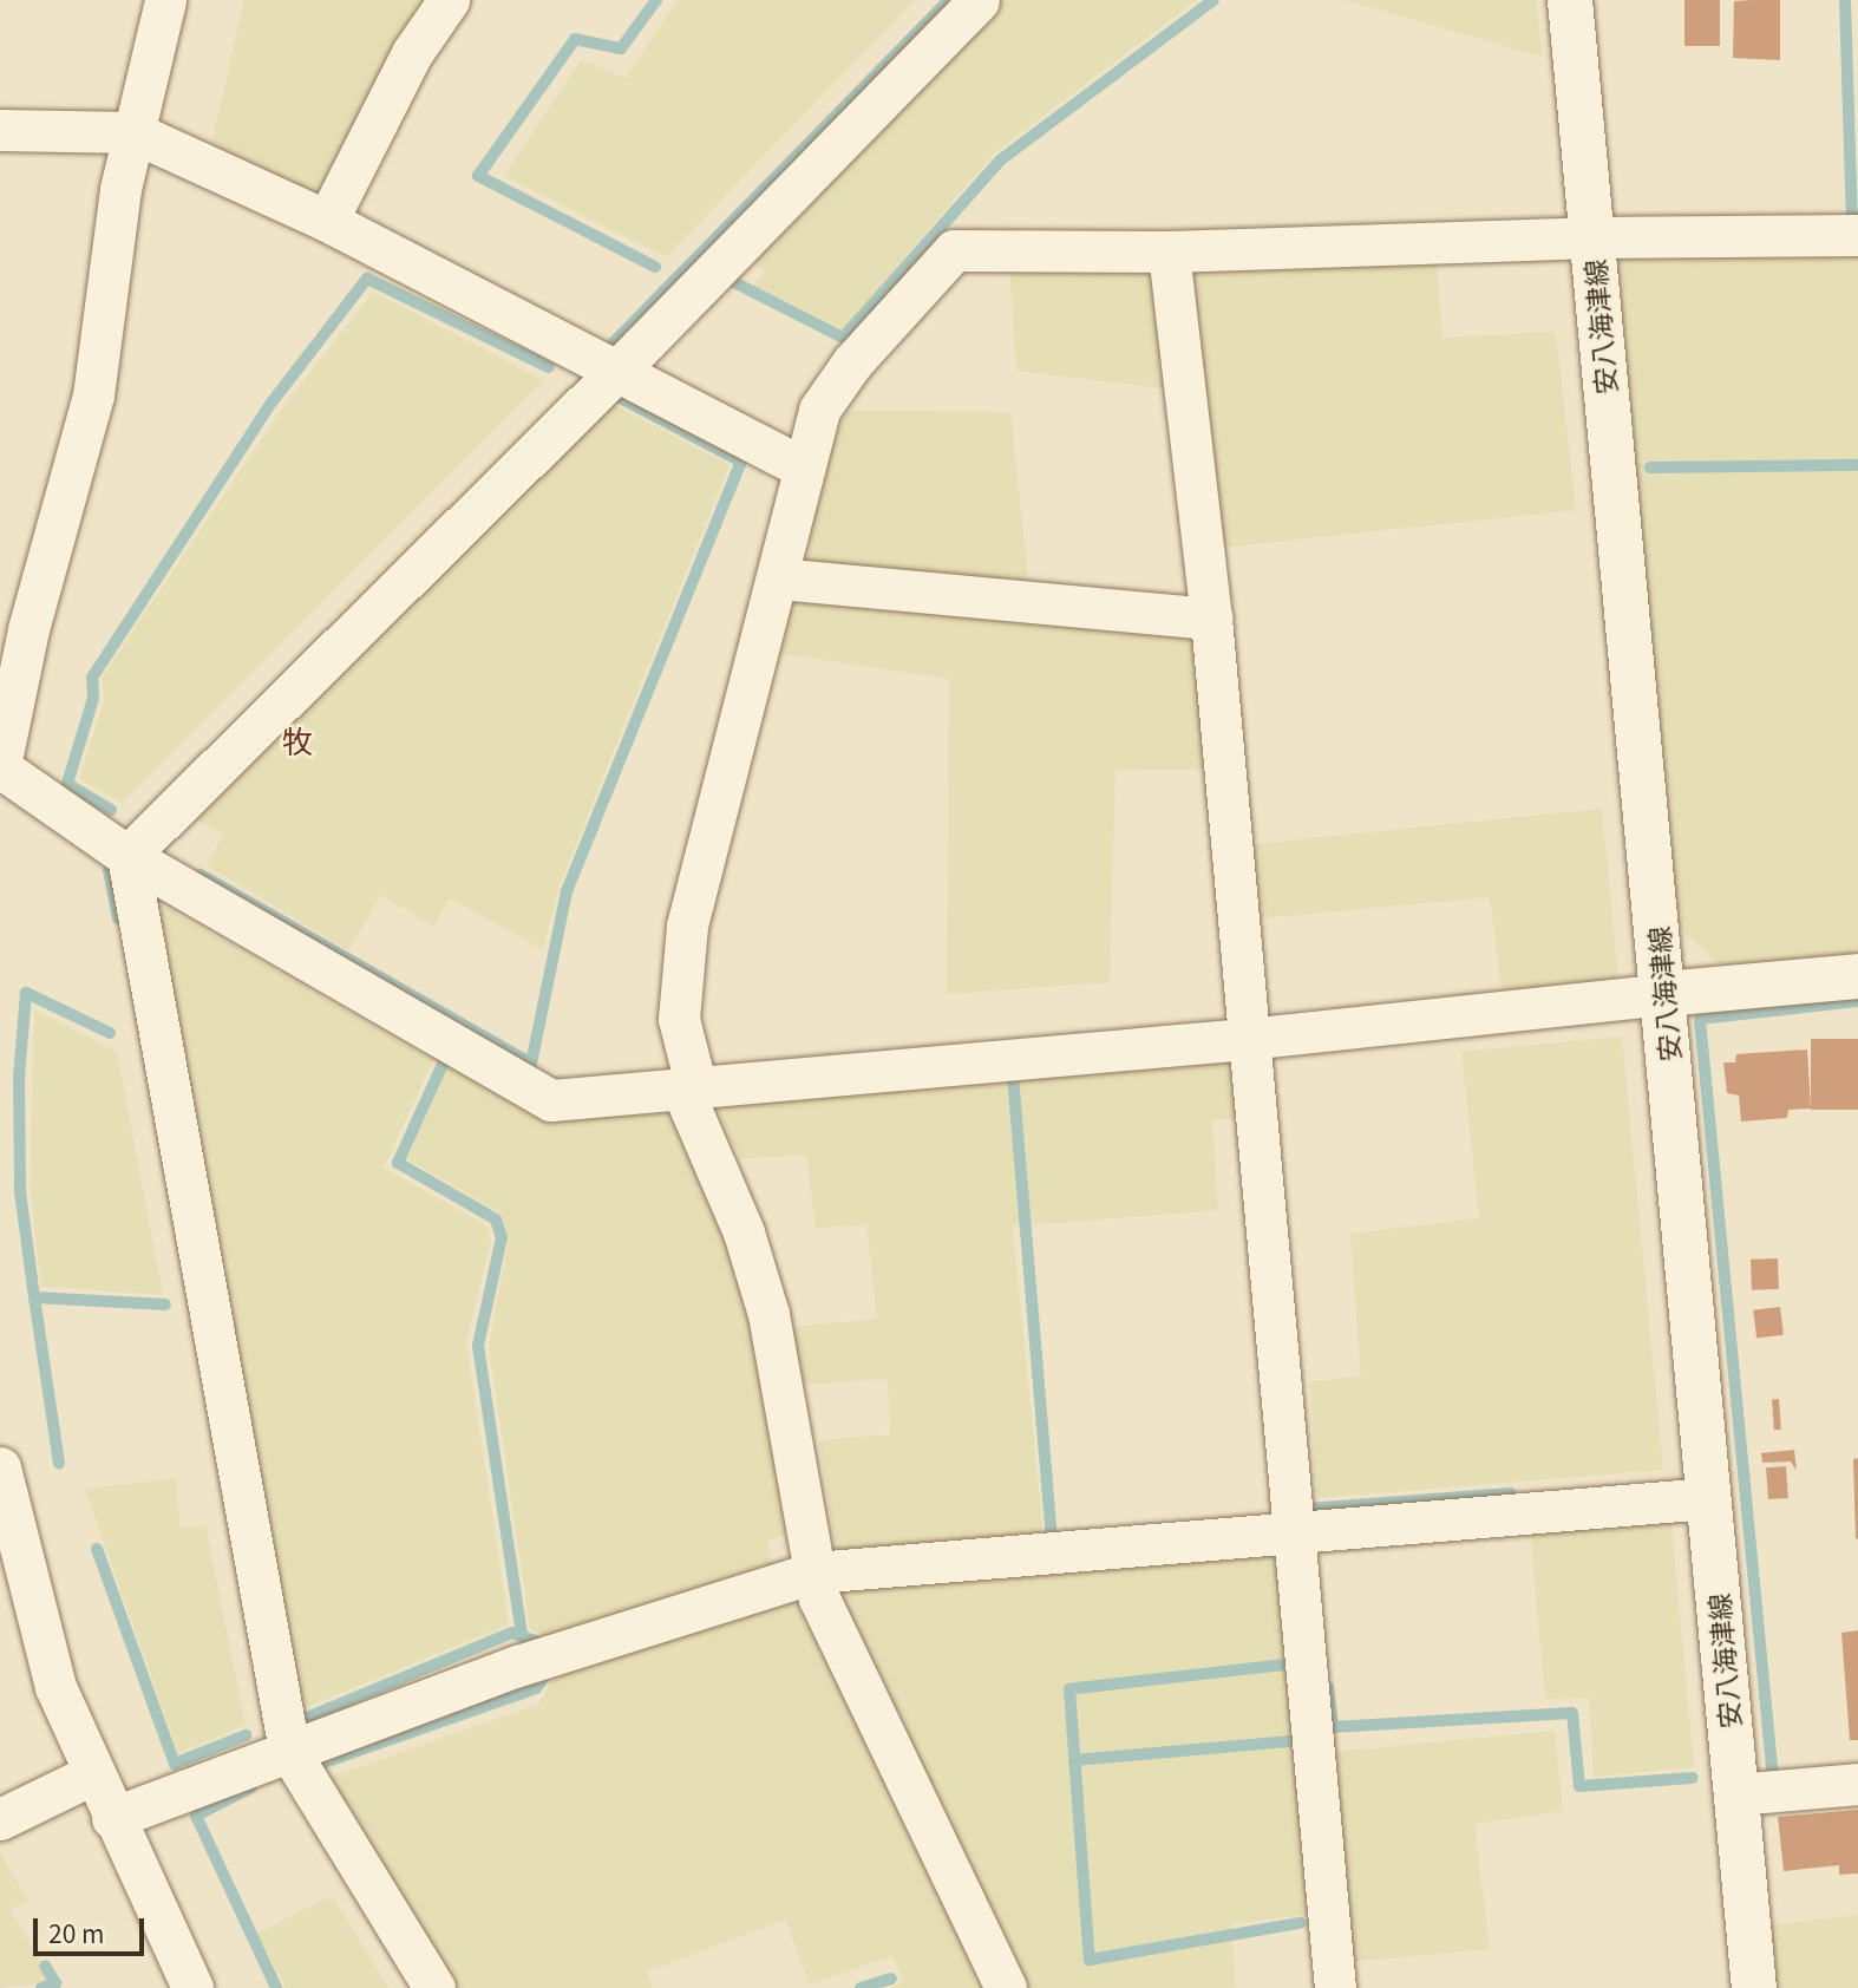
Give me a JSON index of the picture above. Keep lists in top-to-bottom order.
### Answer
{
  "streets": {
    "main road": ["安八海津線"]
  },
  "districts": ["牧"],
  "scale_bar": "20 m"
}
